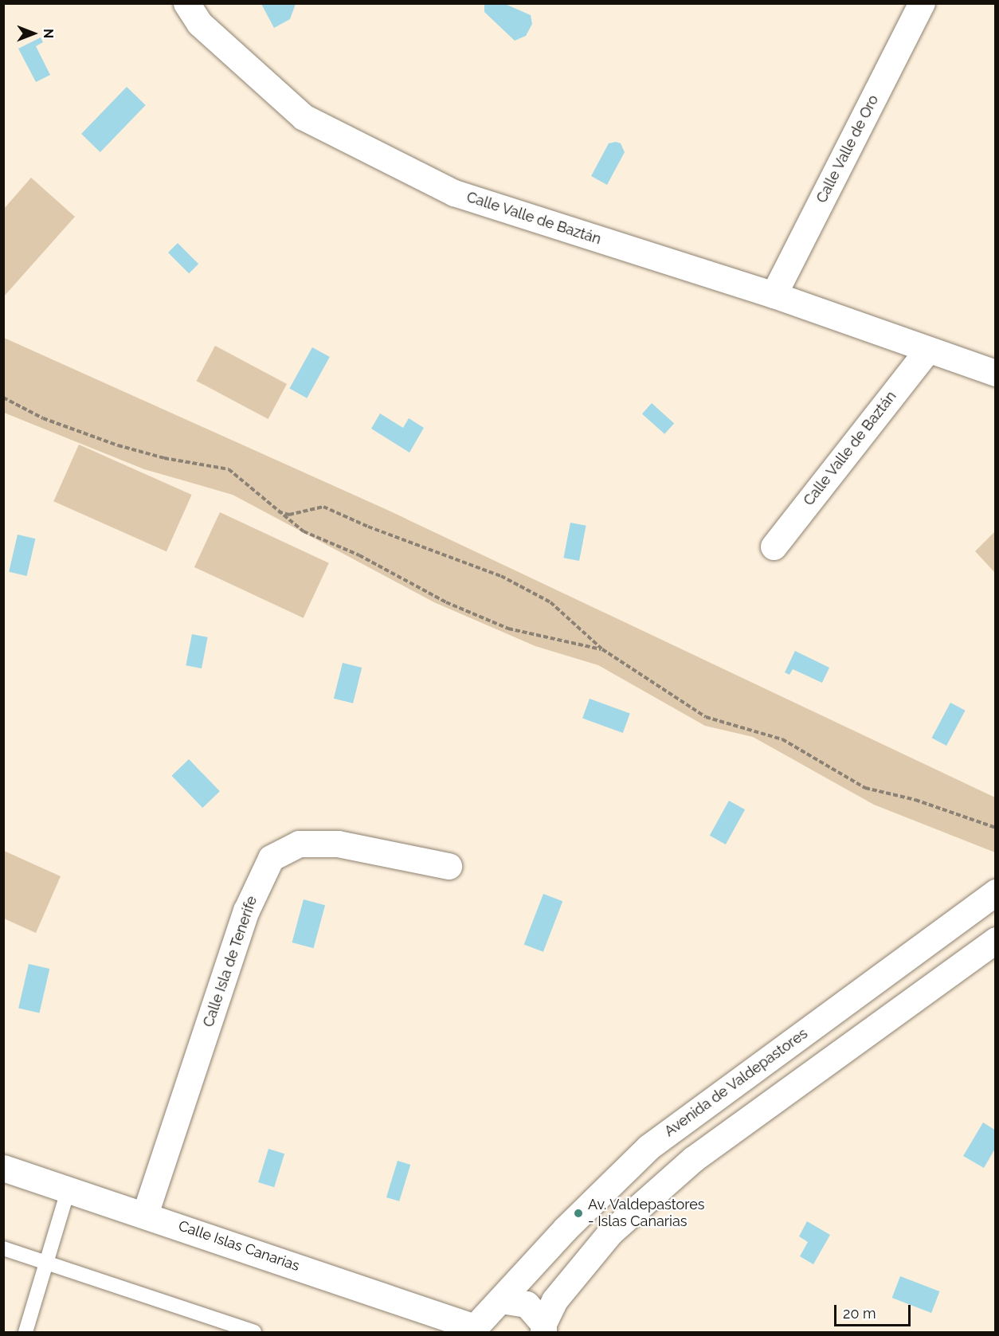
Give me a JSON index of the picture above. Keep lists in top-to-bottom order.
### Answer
{
  "streets": {
    "street": [
      "Calle Valle de Oro",
      "Calle Valle de Baztán",
      "Calle Isla de Tenerife",
      "Avenida de Valdepastores",
      "Calle Islas Canarias"
    ]
  },
  "crossings": [
    ["Calle Valle de Oro", "Calle Valle de Baztán"],
    ["Calle Isla de Tenerife", "Calle Islas Canarias"],
    ["Avenida de Valdepastores", "Calle Islas Canarias"]
  ],
  "places": ["Av. Valdepastores - Islas Canarias"],
  "scale_bar": "20 m",
  "north": "right"
}
